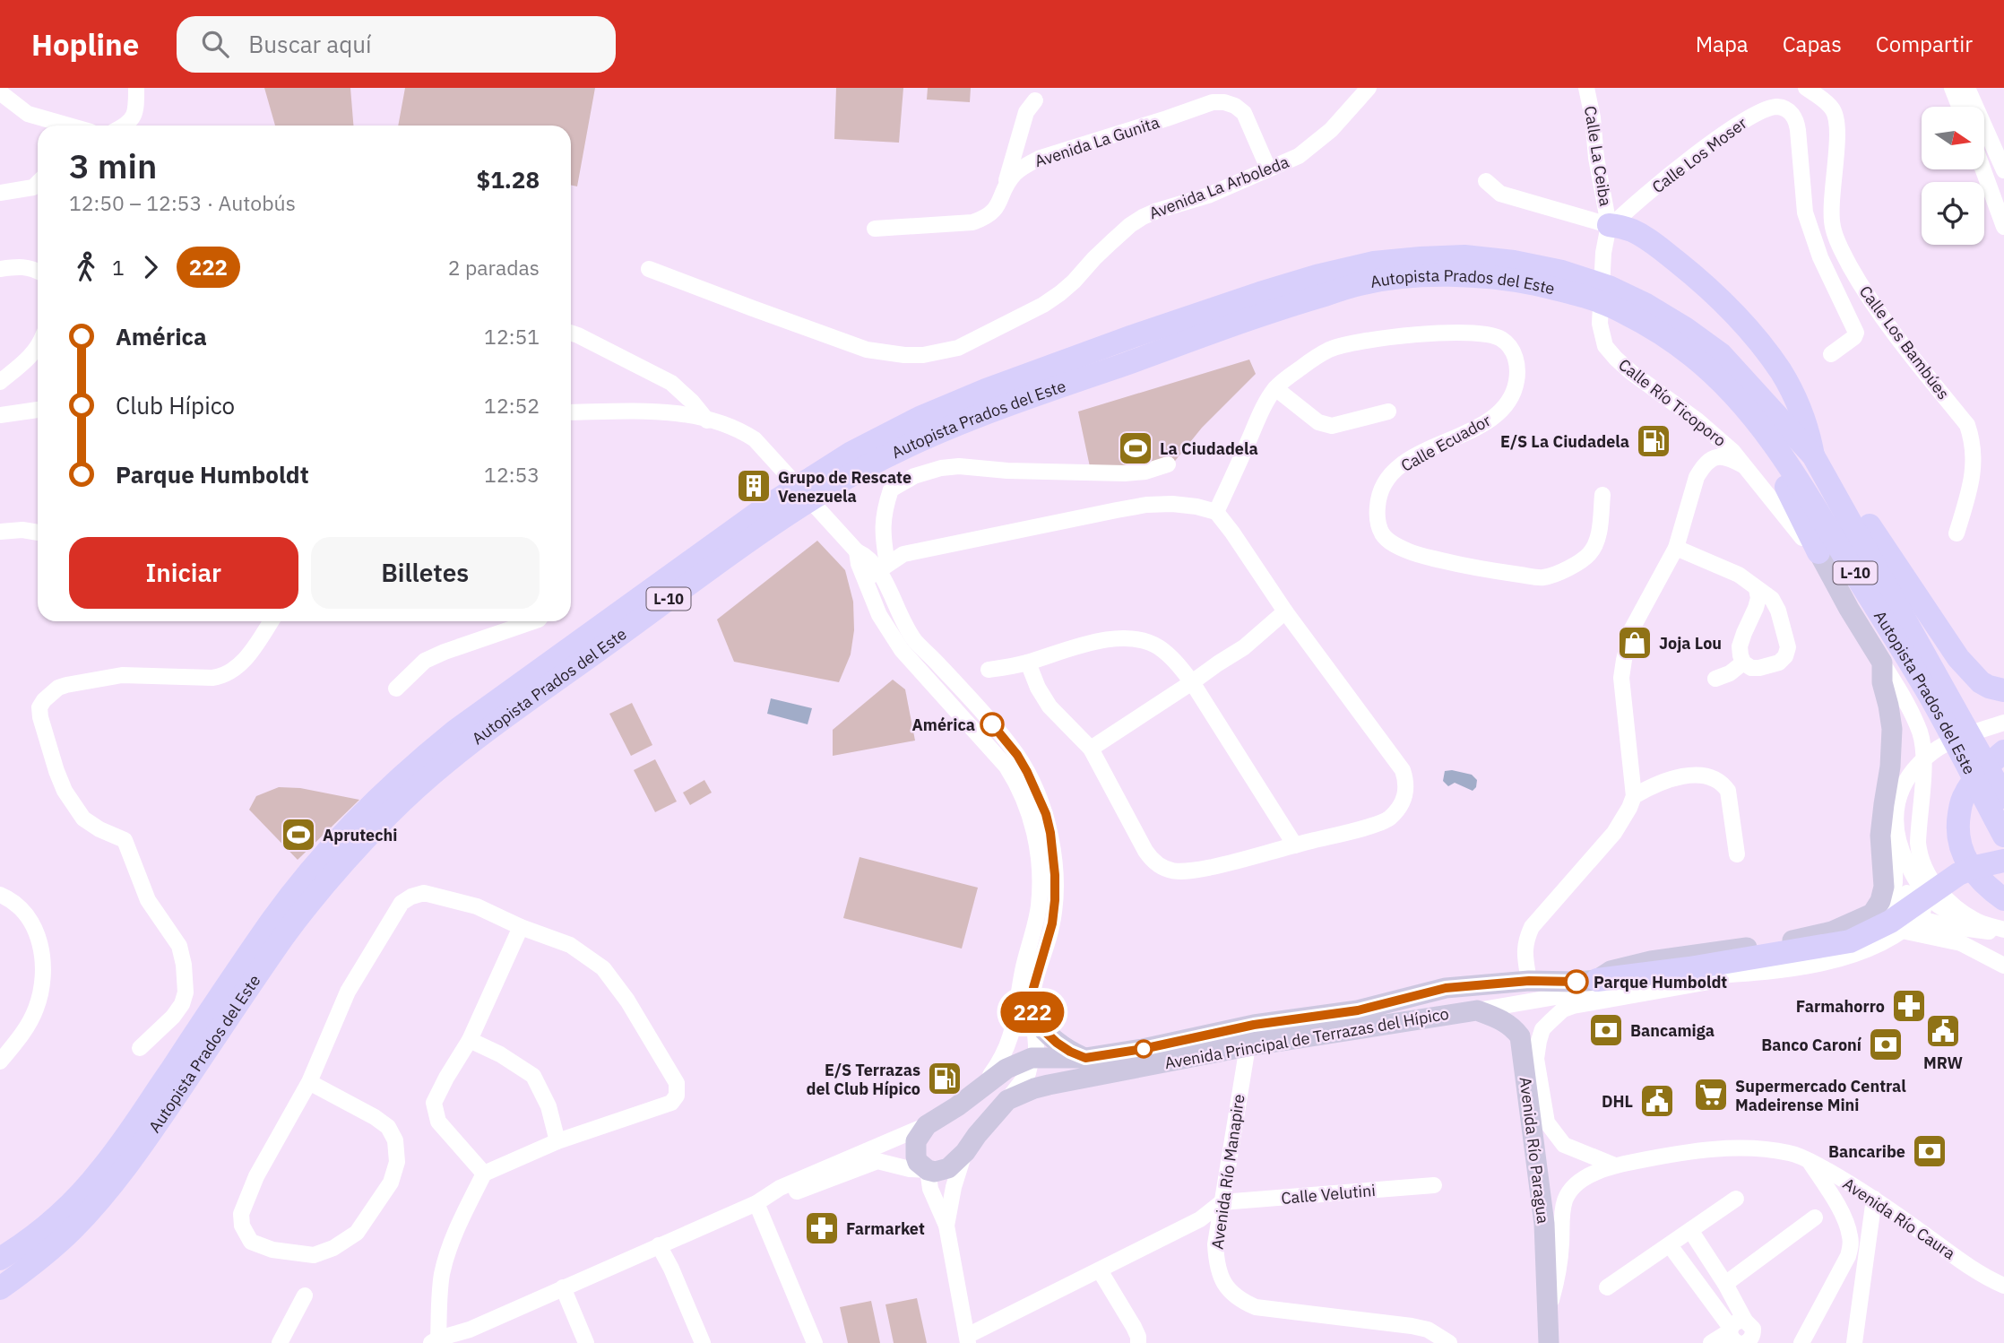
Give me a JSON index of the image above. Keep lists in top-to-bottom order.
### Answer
{
  "streets": {
    "highway": ["Autopista Prados del Este", "L-10"],
    "main road": ["Avenida Principal de Terrazas del Hípico", "Avenida Río Paragua"],
    "street": [
      "Avenida La Gunita",
      "Calle Los Moser",
      "Calle La Ceiba",
      "Avenida La Arboleda",
      "Calle Los Bambúes",
      "Calle Río Ticoporo",
      "Calle Ecuador",
      "Avenida Río Manapire",
      "Calle Velutini",
      "Avenida Río Caura"
    ]
  },
  "crossings": [
    ["Avenida La Gunita", "Avenida La Arboleda"],
    ["Calle Los Moser", "Calle La Ceiba"],
    ["Calle Los Moser", "Calle Río Ticoporo"],
    ["Calle La Ceiba", "Calle Río Ticoporo"],
    ["Avenida Principal de Terrazas del Hípico", "Avenida Río Paragua"],
    ["Avenida Principal de Terrazas del Hípico", "Avenida Río Manapire"],
    ["Avenida Río Paragua", "Avenida Río Caura"],
    ["Avenida Río Manapire", "Calle Velutini"]
  ],
  "places": {
    "fuel station": ["E/S La Ciudadela", "E/S Terrazas del Club Hípico"],
    "sports": ["La Ciudadela", "Aprutechi"],
    "building": ["Grupo de Rescate Venezuela"],
    "shop": ["Joja Lou"],
    "other": ["América", "Parque Humboldt"],
    "pharmacy": ["Farmahorro", "Farmarket"],
    "bank": ["Bancamiga", "Banco Caroní", "Bancaribe"],
    "public building": ["MRW", "DHL"],
    "supermarket": ["Supermercado Central Madeirense Mini"]
  },
  "lines": ["bus line 222"],
  "north": "right",
  "page": {
    "header": "Hopline",
    "search": "Buscar aquí",
    "nav": ["Mapa", "Capas", "Compartir"],
    "on_map": "222",
    "heading": ["3 min", "12:50 – 12:53 · Autobús", "$1.28"],
    "legs": ["1", "222", "2 paradas"],
    "list": [
      {
        "name": "América",
        "value": "12:51"
      },
      {
        "name": "Club Hípico",
        "value": "12:52"
      },
      {
        "name": "Parque Humboldt",
        "value": "12:53"
      }
    ],
    "buttons": ["Iniciar", "Billetes"]
  }
}
